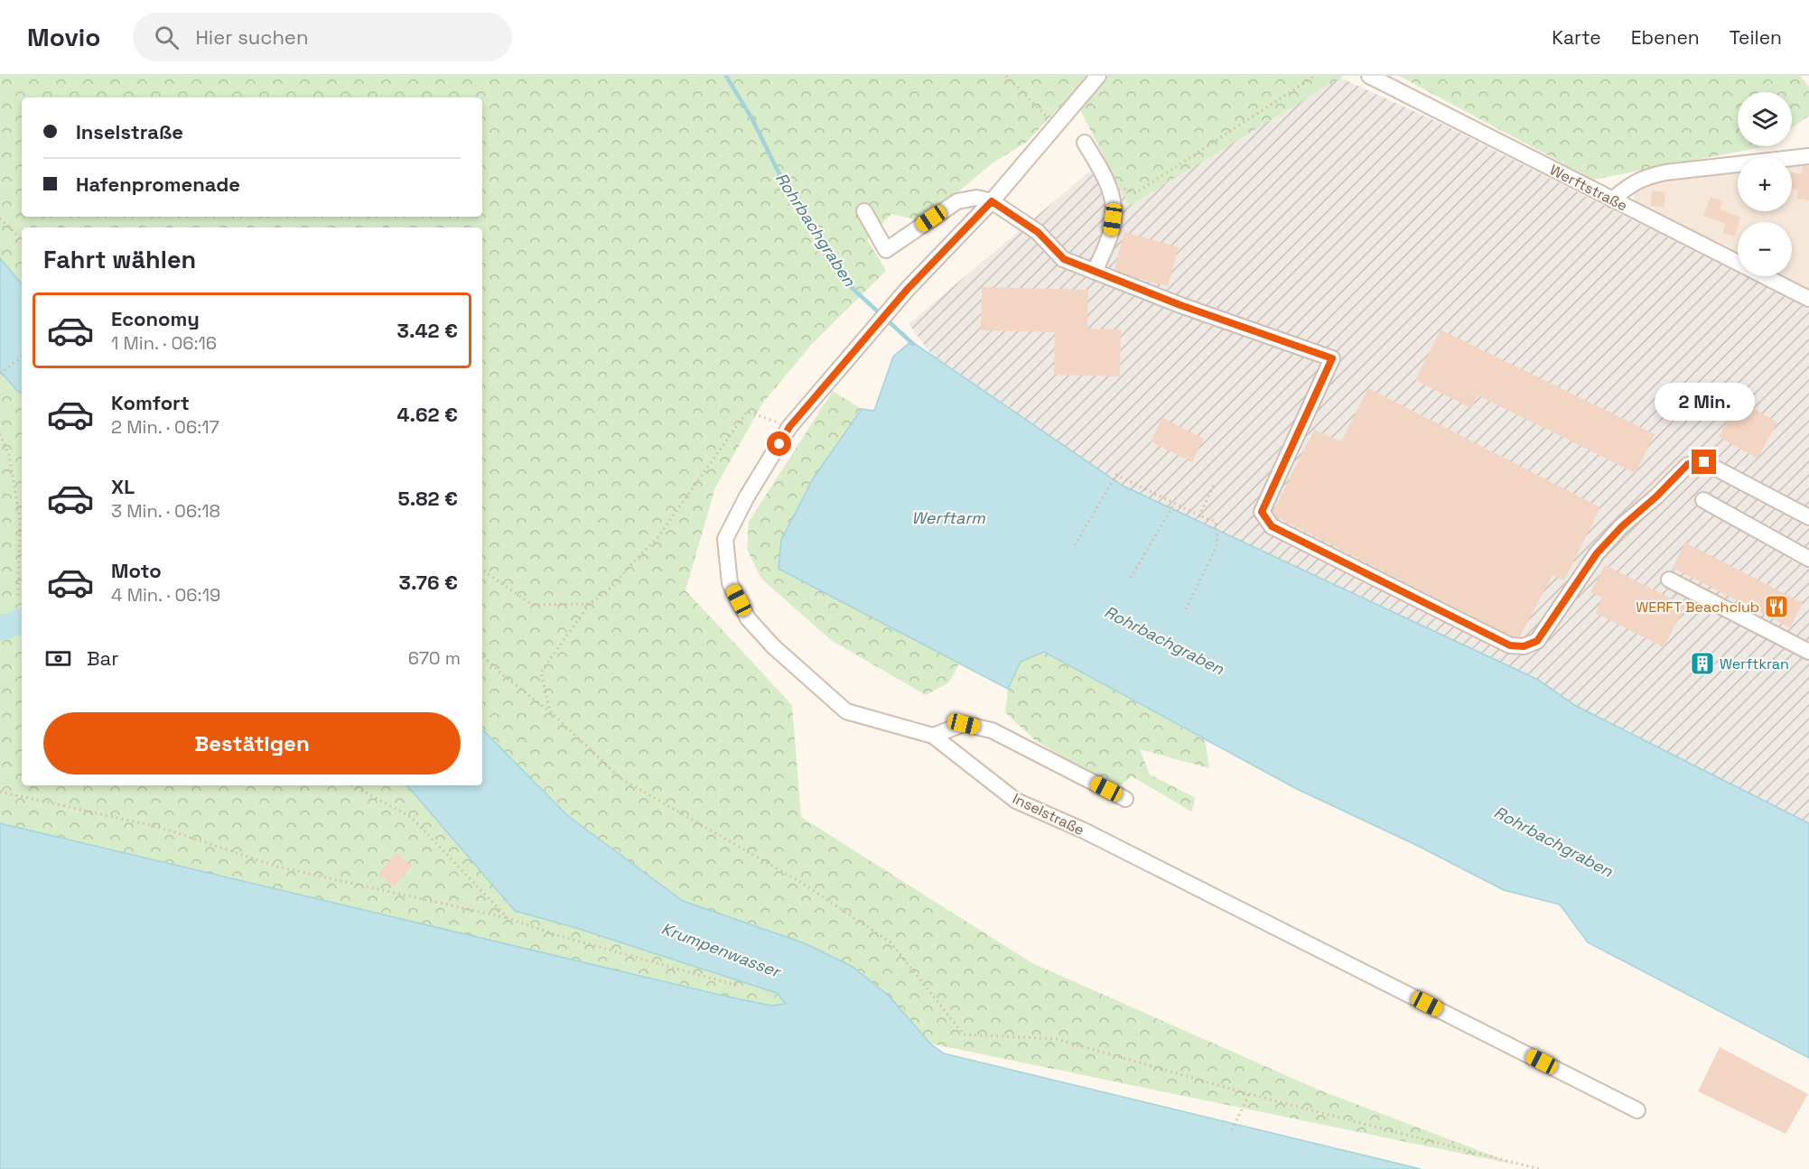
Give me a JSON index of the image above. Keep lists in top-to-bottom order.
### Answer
{
  "streets": {
    "street": ["Werftstraße", "Inselstraße"]
  },
  "water": ["Rohrbachgraben", "Werftarm", "Krumpenwasser"],
  "places": {
    "restaurant": ["WERFT Beachclub"],
    "building": ["Werftkran"]
  },
  "page": {
    "header": "Movio",
    "search": "Hier suchen",
    "nav": ["Karte", "Ebenen", "Teilen"],
    "map_buttons": ["+", "−"],
    "banner": ["Inselstraße", "Hafenpromenade"],
    "heading": "Fahrt wählen",
    "list": [
      {
        "name": "Economy",
        "note": "1 Min. · 06:16",
        "value": "3.42 €"
      },
      {
        "name": "Komfort",
        "note": "2 Min. · 06:17",
        "value": "4.62 €"
      },
      {
        "name": "XL",
        "note": "3 Min. · 06:18",
        "value": "5.82 €"
      },
      {
        "name": "Moto",
        "note": "4 Min. · 06:19",
        "value": "3.76 €"
      }
    ],
    "bubble": "2 Min.",
    "pay": ["Bar", "670 m"],
    "buttons": "Bestätigen"
  }
}
